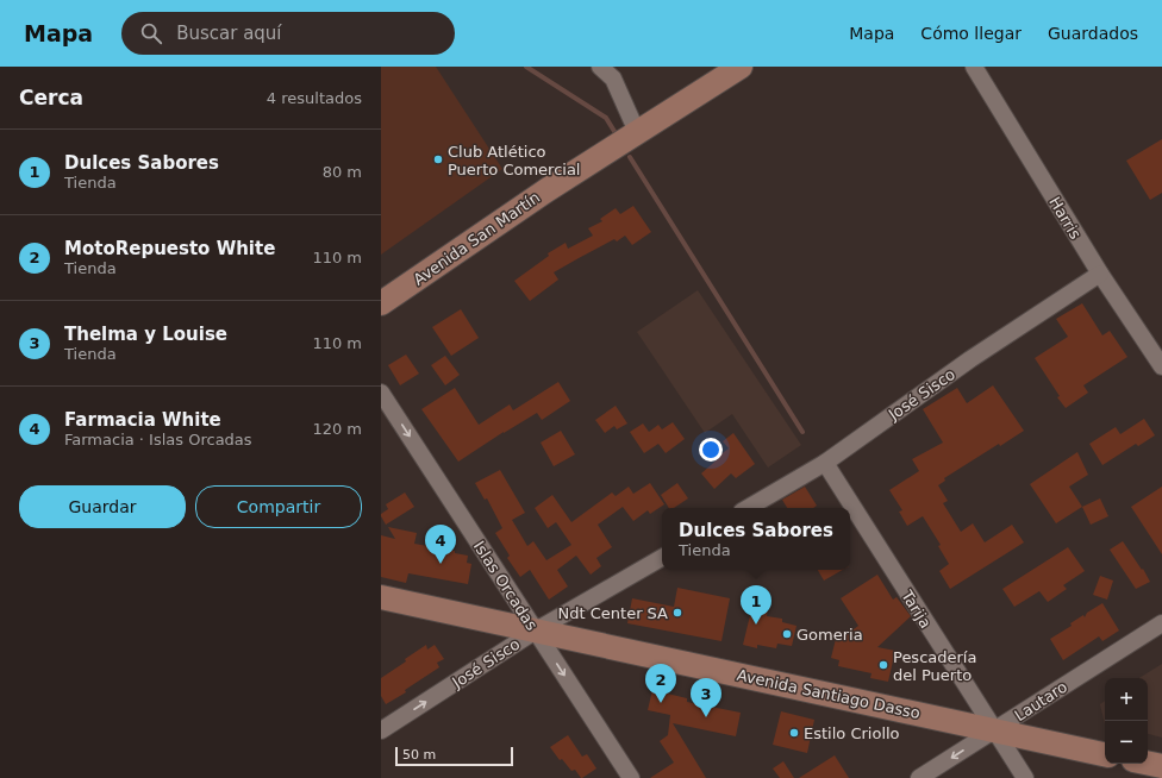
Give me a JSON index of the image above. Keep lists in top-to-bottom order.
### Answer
{
  "streets": {
    "main road": ["Avenida San Martín", "Avenida Santiago Dasso"],
    "street": [
      "Harris",
      "José Sisco",
      "Islas Orcadas",
      "Tarija",
      "Lautaro"
    ]
  },
  "crossings": [
    ["Harris", "José Sisco"],
    ["José Sisco", "Islas Orcadas"],
    ["José Sisco", "Tarija"],
    ["José Sisco", "Avenida Santiago Dasso"],
    ["Islas Orcadas", "Avenida Santiago Dasso"],
    ["Tarija", "Avenida Santiago Dasso"],
    ["Tarija", "Lautaro"],
    ["Avenida Santiago Dasso", "Lautaro"]
  ],
  "one_way": ["Islas Orcadas"],
  "places": [
    "Club Atlético Puerto Comercial",
    "Ndt Center SA",
    "Gomeria",
    "Pescadería del Puerto",
    "Estilo Criollo"
  ],
  "scale_bar": "50 m",
  "page": {
    "header": "Mapa",
    "search": "Buscar aquí",
    "nav": ["Mapa", "Cómo llegar", "Guardados"],
    "heading": ["Cerca", "4 resultados"],
    "list": [
      {
        "mark": "1",
        "name": "Dulces Sabores",
        "note": "Tienda",
        "value": "80 m"
      },
      {
        "mark": "2",
        "name": "MotoRepuesto White",
        "note": "Tienda",
        "value": "110 m"
      },
      {
        "mark": "3",
        "name": "Thelma y Louise",
        "note": "Tienda",
        "value": "110 m"
      },
      {
        "mark": "4",
        "name": "Farmacia White",
        "note": "Farmacia · Islas Orcadas",
        "value": "120 m"
      }
    ],
    "buttons": ["Guardar", "Compartir"],
    "popup": ["Dulces Sabores", "Tienda"],
    "pins": [
      "4",
      "1",
      "2",
      "3"
    ],
    "map_buttons": ["+", "−"],
    "scale": "50 m"
  }
}
